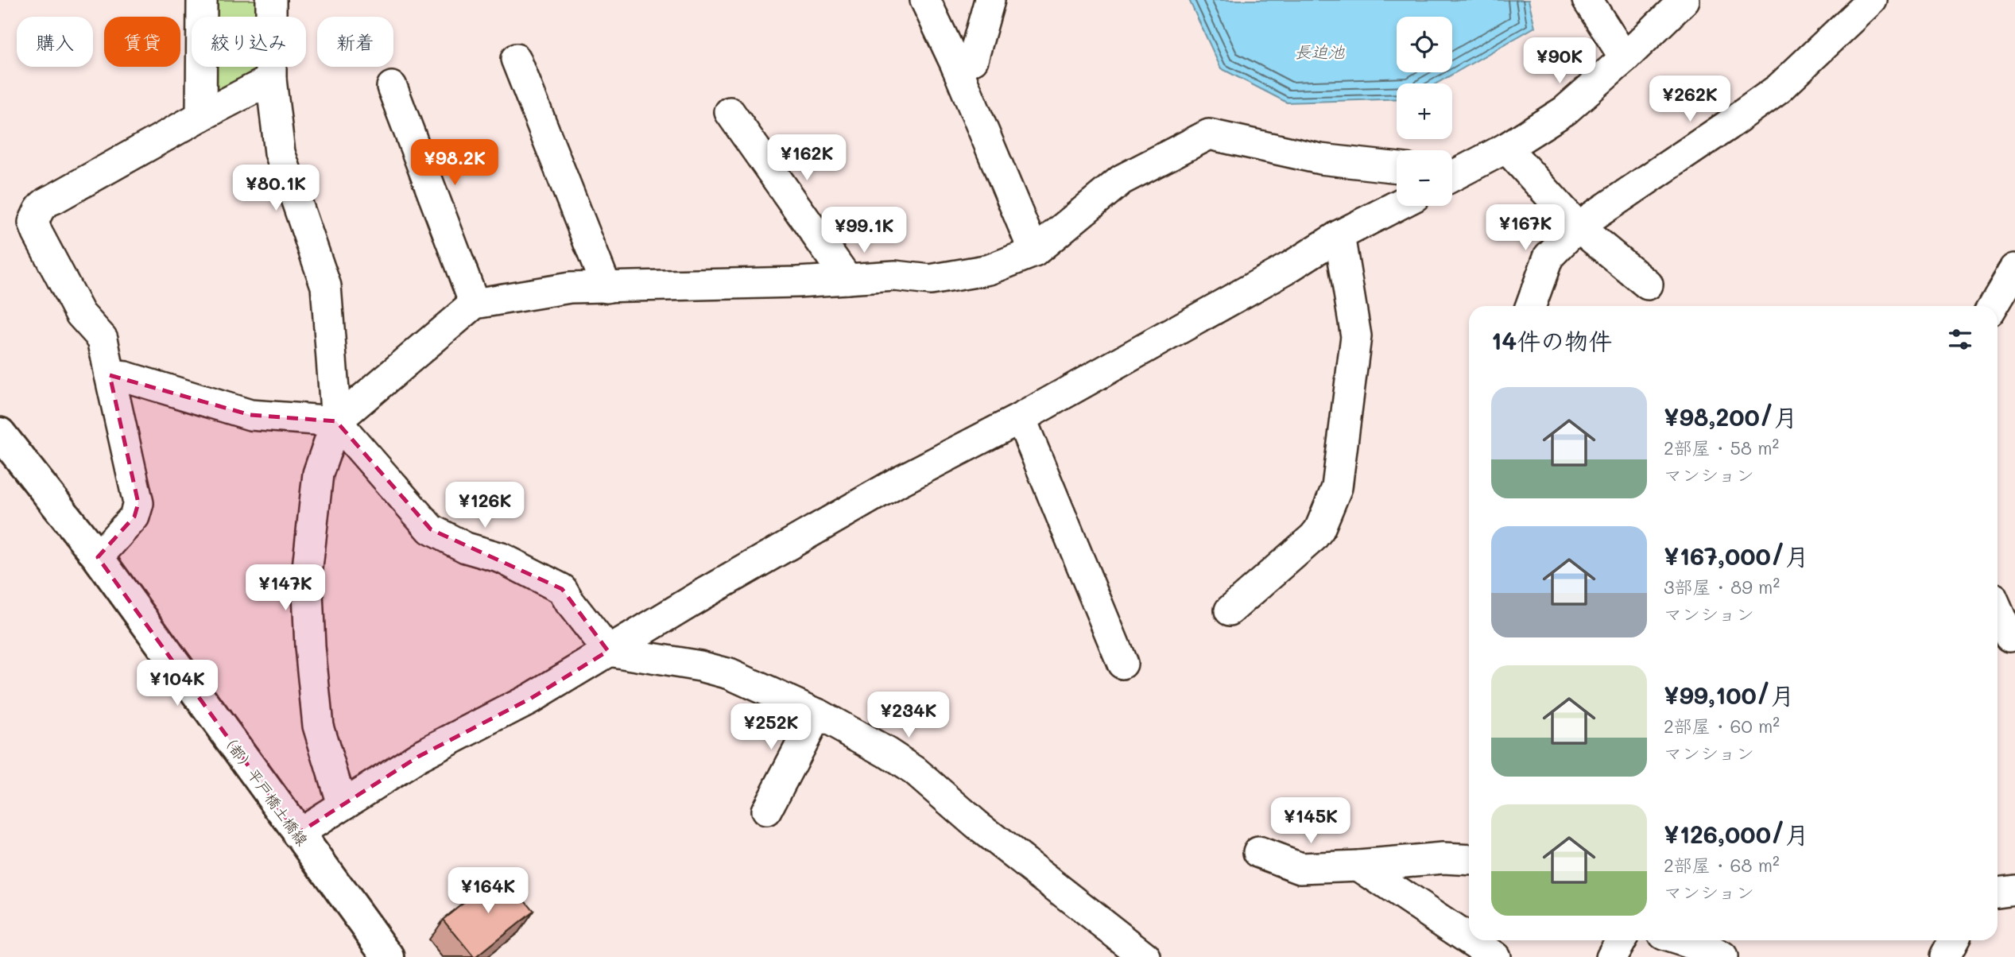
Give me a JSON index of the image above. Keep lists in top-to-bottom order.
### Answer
{
  "streets": {
    "street": ["（都）平戸橋土橋線"]
  },
  "water": ["長迫池"],
  "page": {
    "map_buttons": ["+", "−"],
    "chip": [
      "購入",
      "賃貸",
      "絞り込み",
      "新着"
    ],
    "price": [
      "¥90K",
      "¥262K",
      "¥162K",
      "¥98.2K",
      "¥80.1K",
      "¥167K",
      "¥99.1K",
      "¥126K",
      "¥147K",
      "¥104K",
      "¥234K",
      "¥252K",
      "¥145K",
      "¥164K"
    ],
    "heading": "14件の物件",
    "list": [
      {
        "name": "¥98,200/月",
        "note": "2部屋 · 58 m² · マンション"
      },
      {
        "name": "¥167,000/月",
        "note": "3部屋 · 89 m² · マンション"
      },
      {
        "name": "¥99,100/月",
        "note": "2部屋 · 60 m² · マンション"
      },
      {
        "name": "¥126,000/月",
        "note": "2部屋 · 68 m² · マンション"
      }
    ]
  }
}
